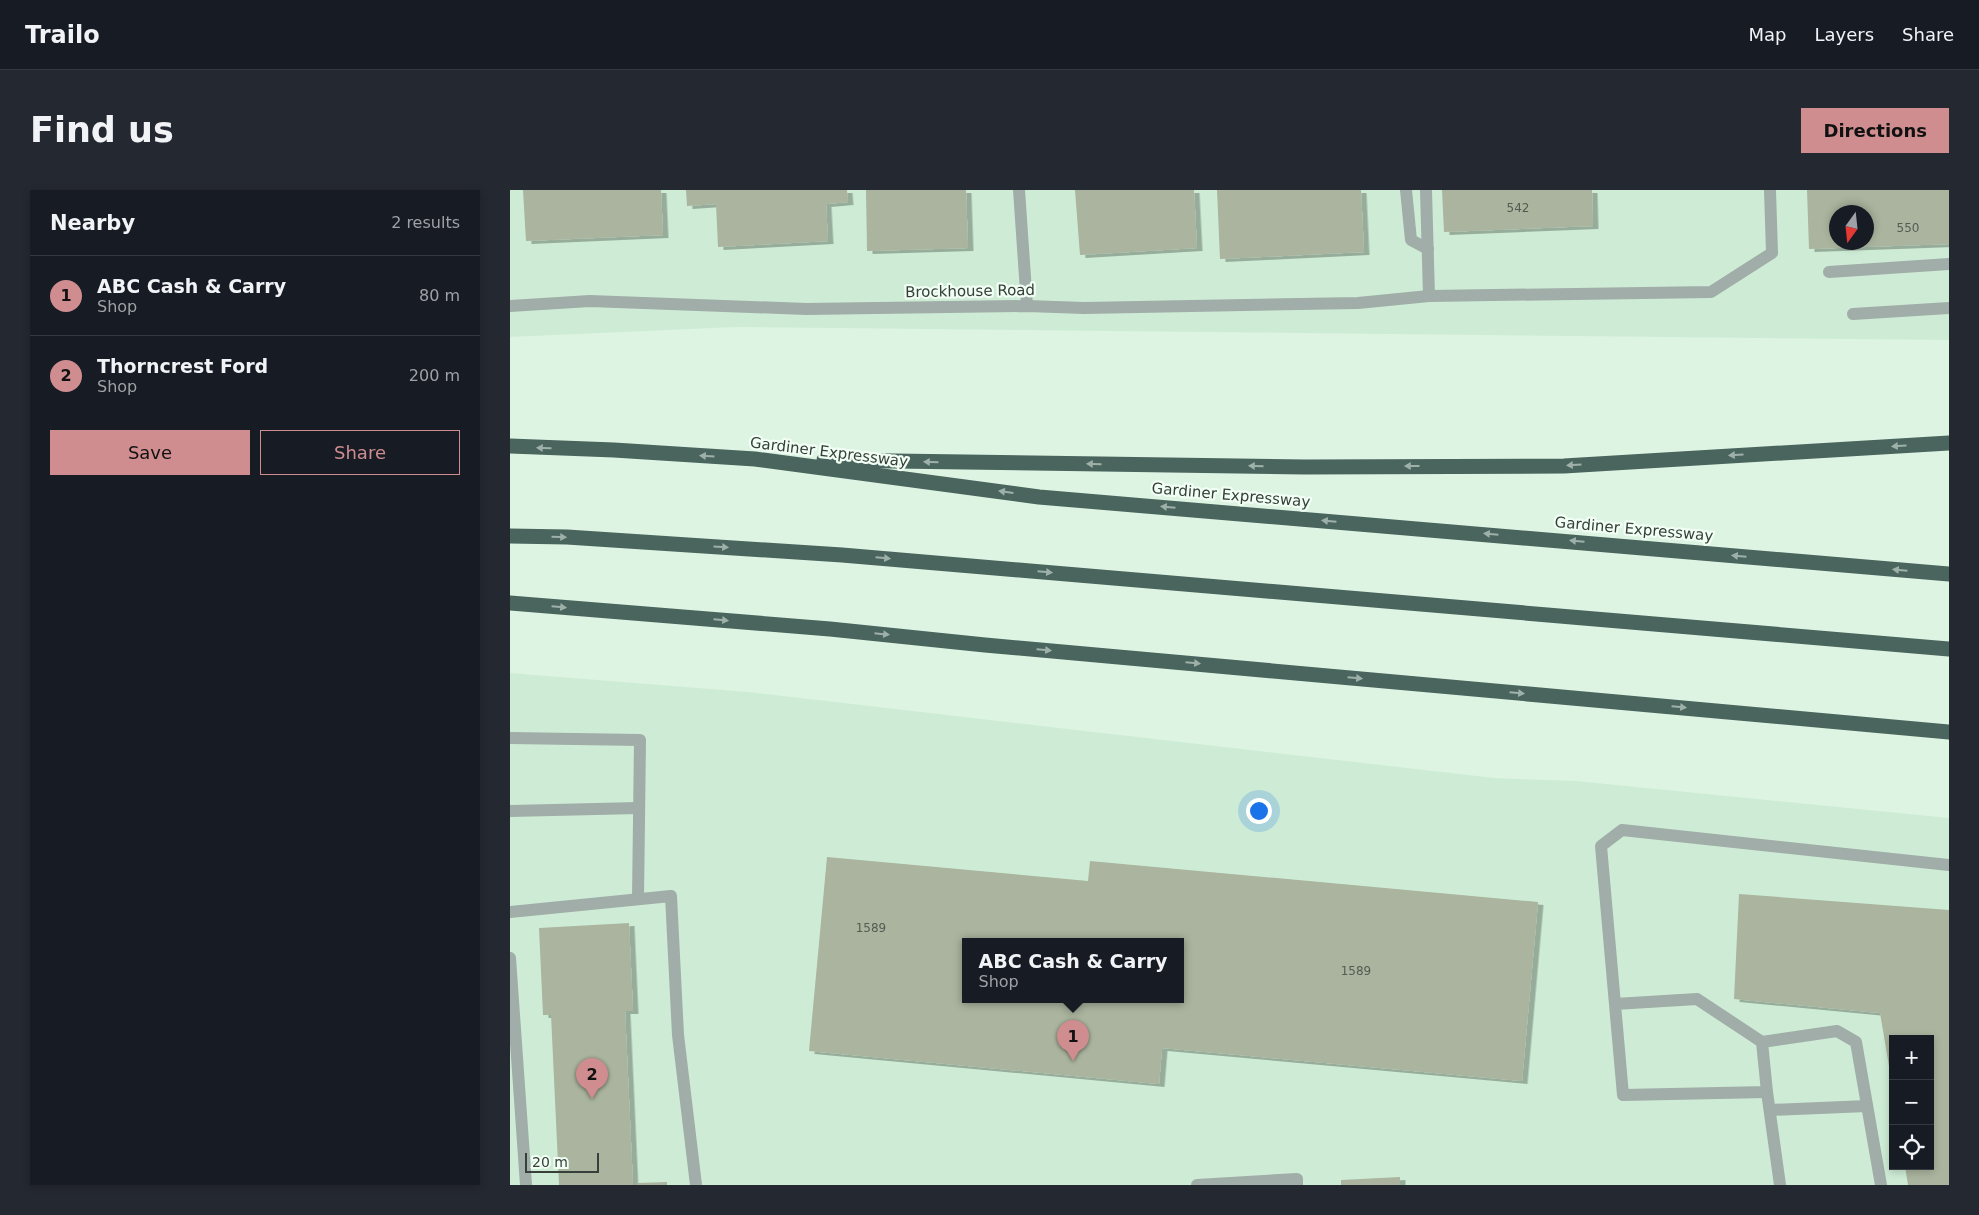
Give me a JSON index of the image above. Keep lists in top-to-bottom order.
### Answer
{
  "streets": {
    "highway": ["Gardiner Expressway"],
    "street": ["Brockhouse Road"]
  },
  "house_numbers": [
    "542",
    "550",
    "1589",
    "1589"
  ],
  "scale_bar": "20 m",
  "north": "bottom",
  "page": {
    "header": "Trailo",
    "nav": ["Map", "Layers", "Share"],
    "buttons": [
      "Directions",
      ["Save", "Share"]
    ],
    "title": "Find us",
    "heading": ["Nearby", "2 results"],
    "list": [
      {
        "mark": "1",
        "name": "ABC Cash & Carry",
        "note": "Shop",
        "value": "80 m"
      },
      {
        "mark": "2",
        "name": "Thorncrest Ford",
        "note": "Shop",
        "value": "200 m"
      }
    ],
    "popup": ["ABC Cash & Carry", "Shop"],
    "pins": ["1", "2"],
    "map_buttons": ["+", "−"],
    "scale": "20 m"
  }
}
